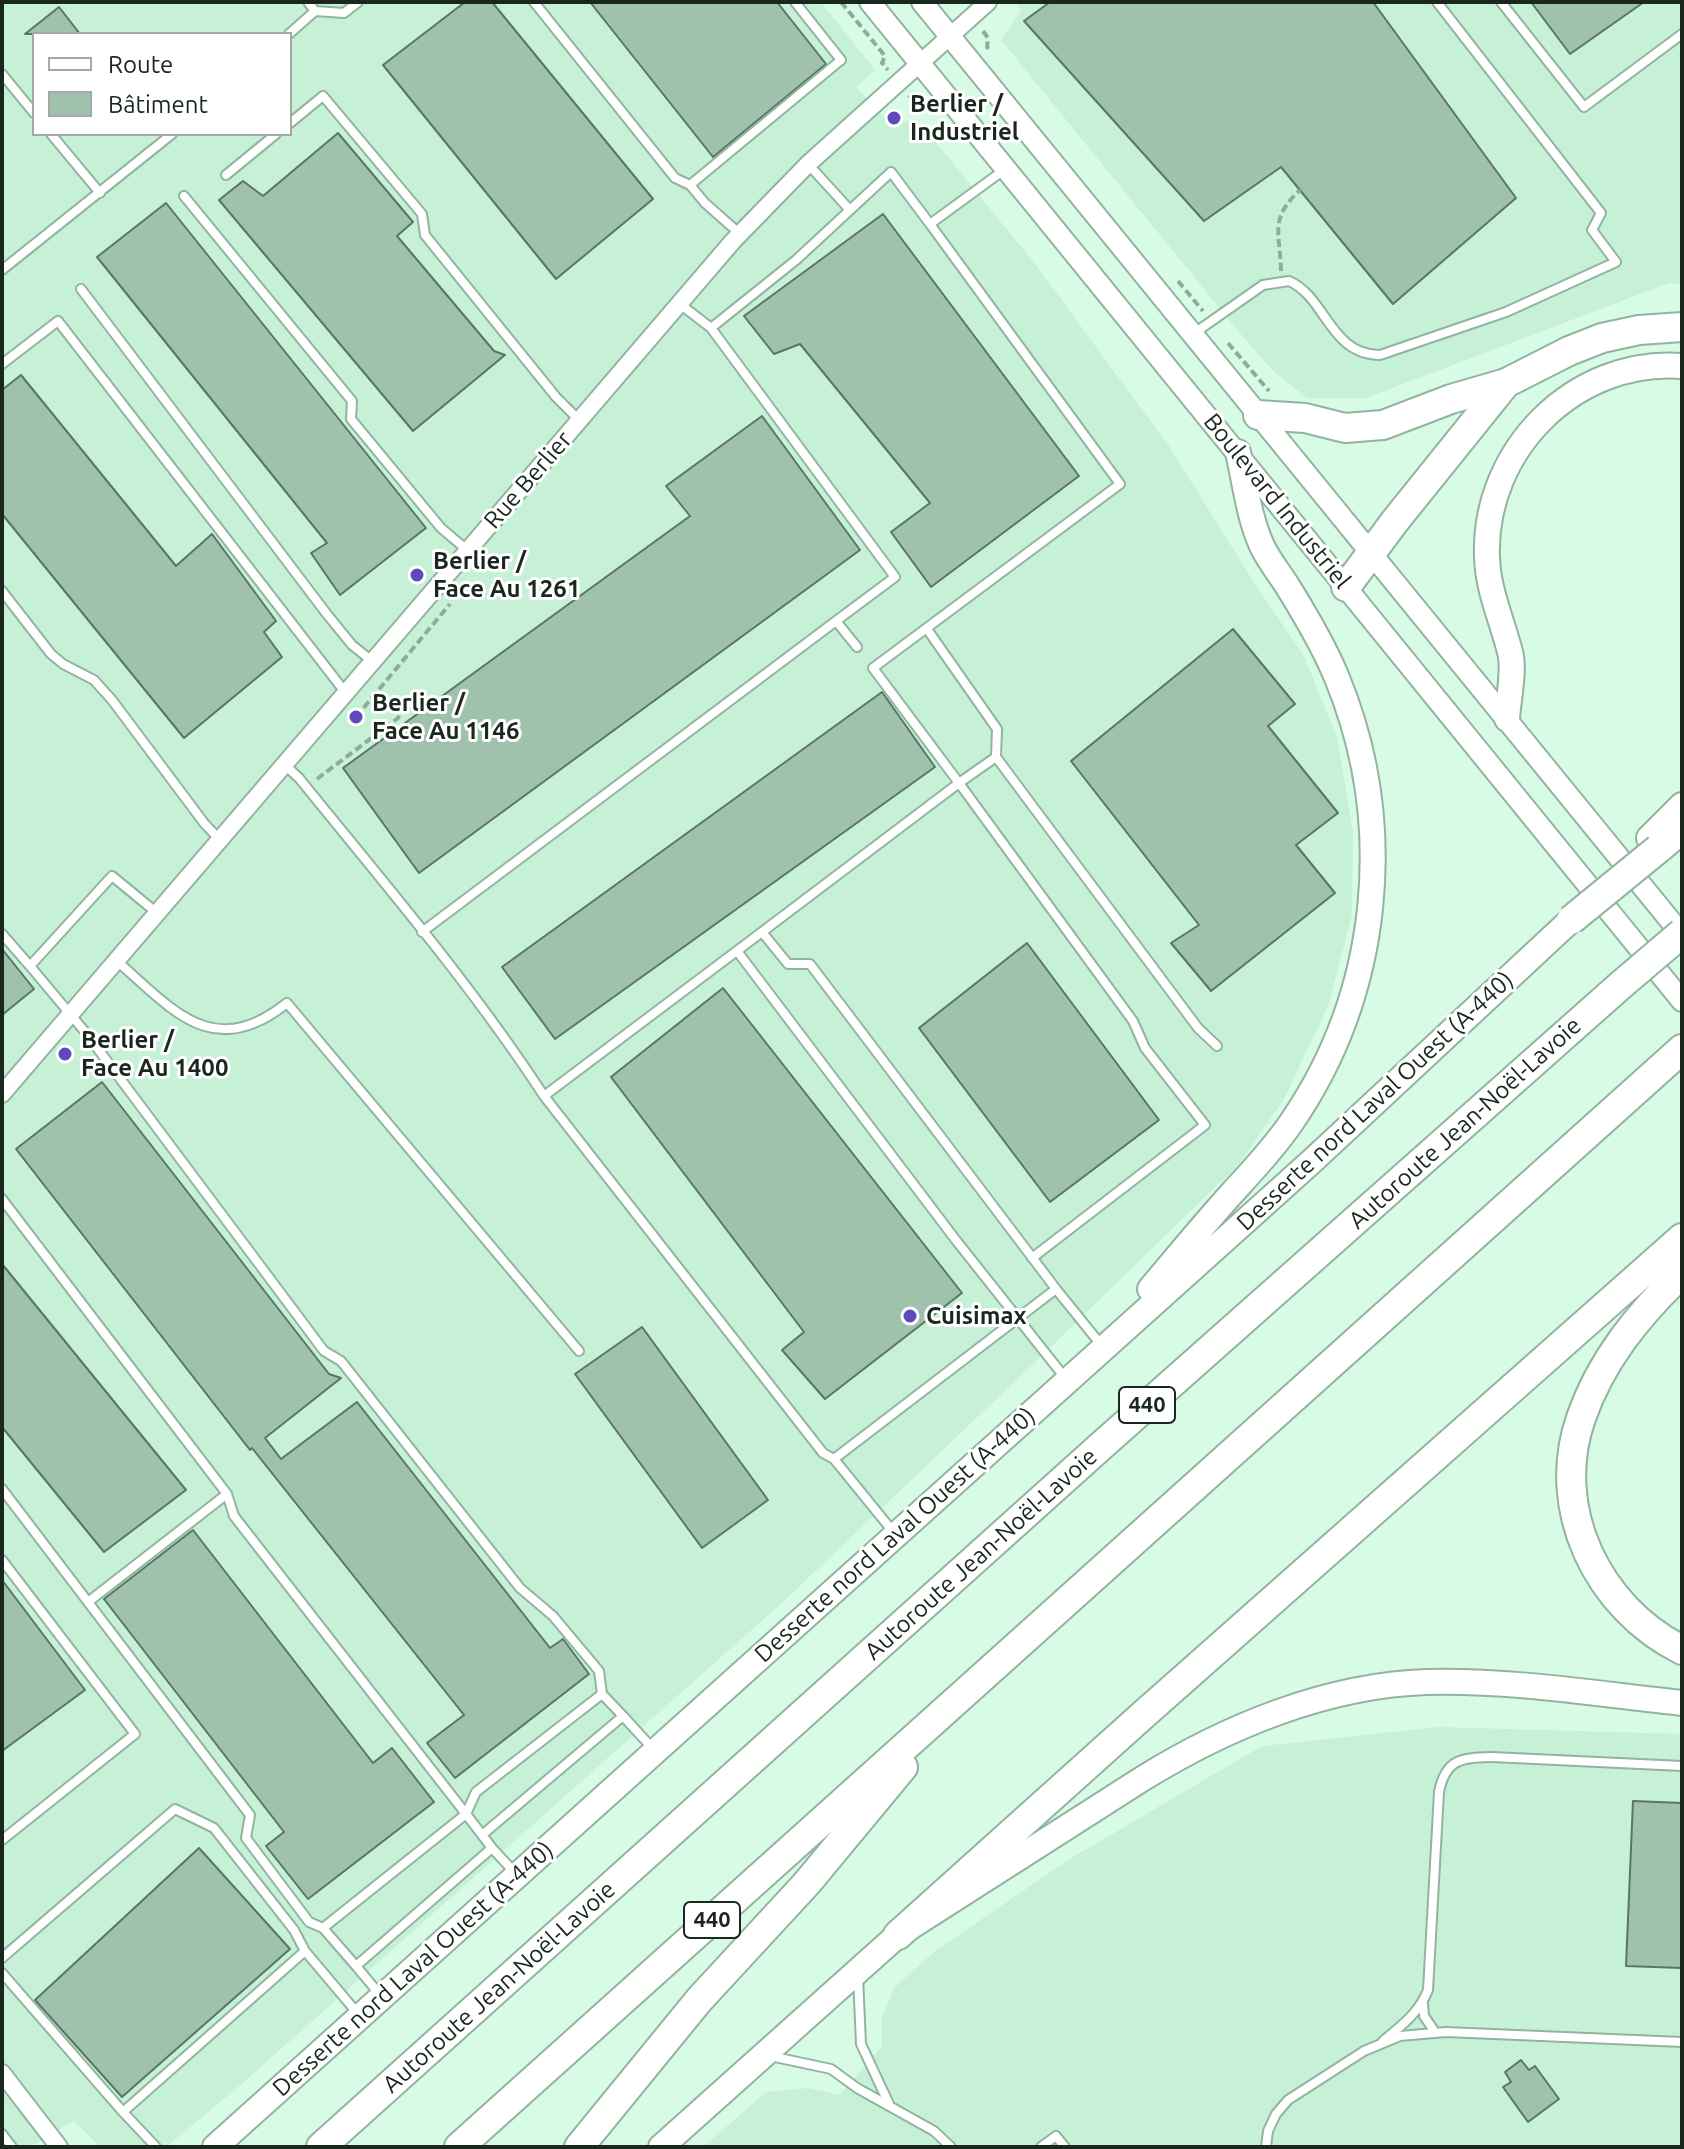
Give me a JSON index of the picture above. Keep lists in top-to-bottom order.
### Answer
{
  "streets": {
    "highway": ["Autoroute Jean-Noël-Lavoie", "440"],
    "main road": ["Desserte nord Laval Ouest (A-440)"],
    "street": ["Rue Berlier", "Boulevard Industriel"]
  },
  "crossings": [
    ["Rue Berlier", "Boulevard Industriel"],
    ["Boulevard Industriel", "Autoroute Jean-Noël-Lavoie"]
  ],
  "places": [
    "Berlier / Industriel",
    "Berlier / Face Au 1261",
    "Berlier / Face Au 1146",
    "Berlier / Face Au 1400",
    "Cuisimax"
  ],
  "legend": ["Route", "Bâtiment"]
}
